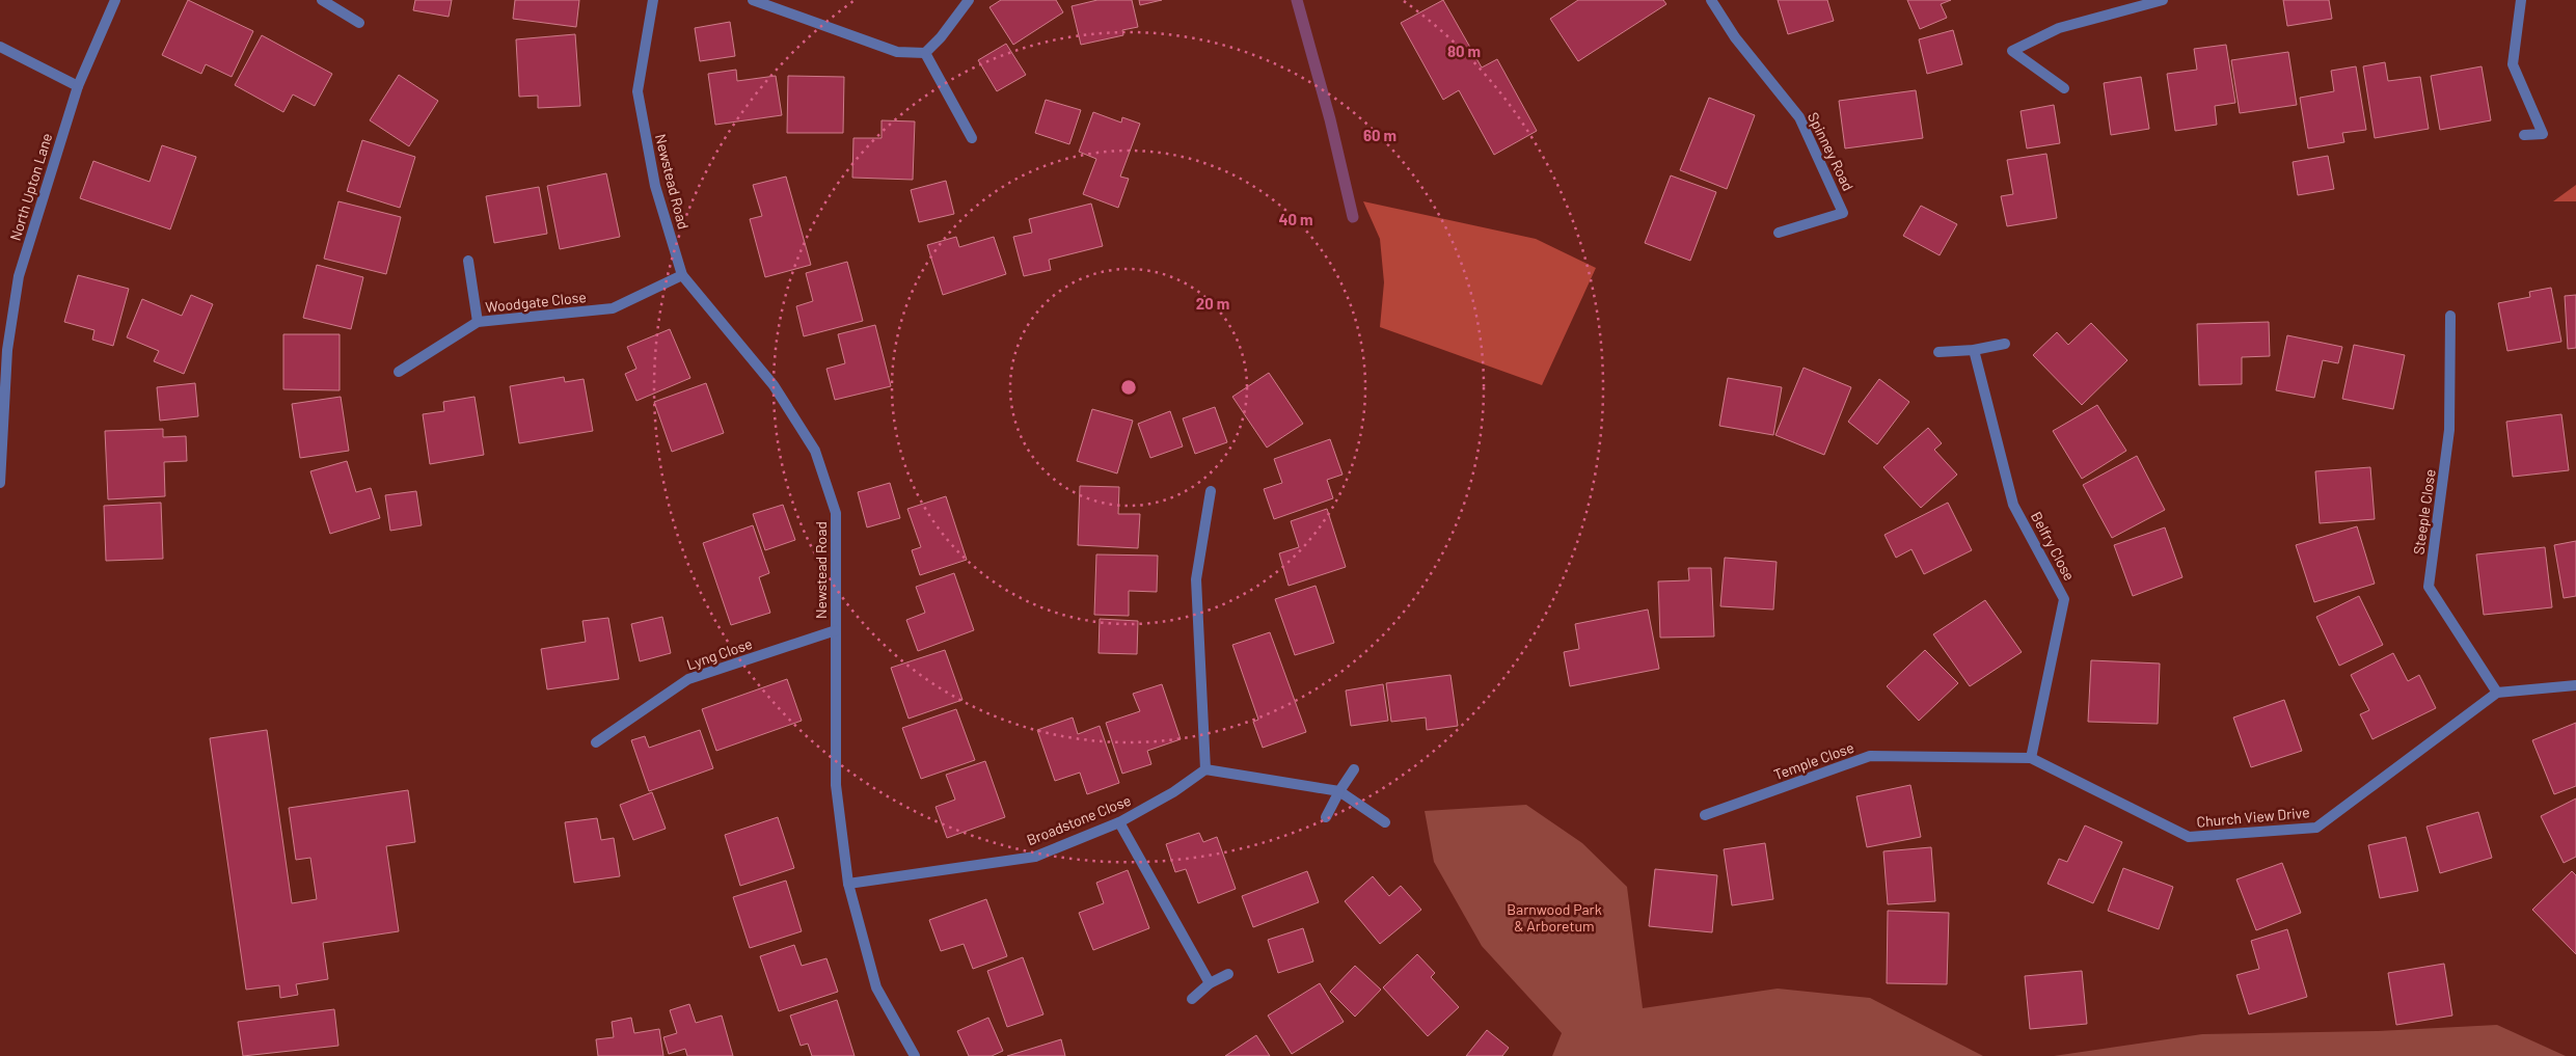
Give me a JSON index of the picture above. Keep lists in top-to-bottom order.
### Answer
{
  "streets": {
    "street": [
      "Spinney Road",
      "Newstead Road",
      "North Upton Lane",
      "Woodgate Close",
      "Steeple Close",
      "Belfry Close",
      "Lyng Close",
      "Temple Close",
      "Church View Drive",
      "Broadstone Close"
    ]
  },
  "crossings": [
    ["Newstead Road", "Woodgate Close"],
    ["Newstead Road", "Lyng Close"],
    ["Newstead Road", "Broadstone Close"],
    ["Steeple Close", "Church View Drive"],
    ["Belfry Close", "Temple Close"],
    ["Belfry Close", "Church View Drive"],
    ["Temple Close", "Church View Drive"]
  ],
  "parks": ["Barnwood Park & Arboretum"],
  "rings": [
    "80 m",
    "60 m",
    "40 m",
    "20 m"
  ]
}
